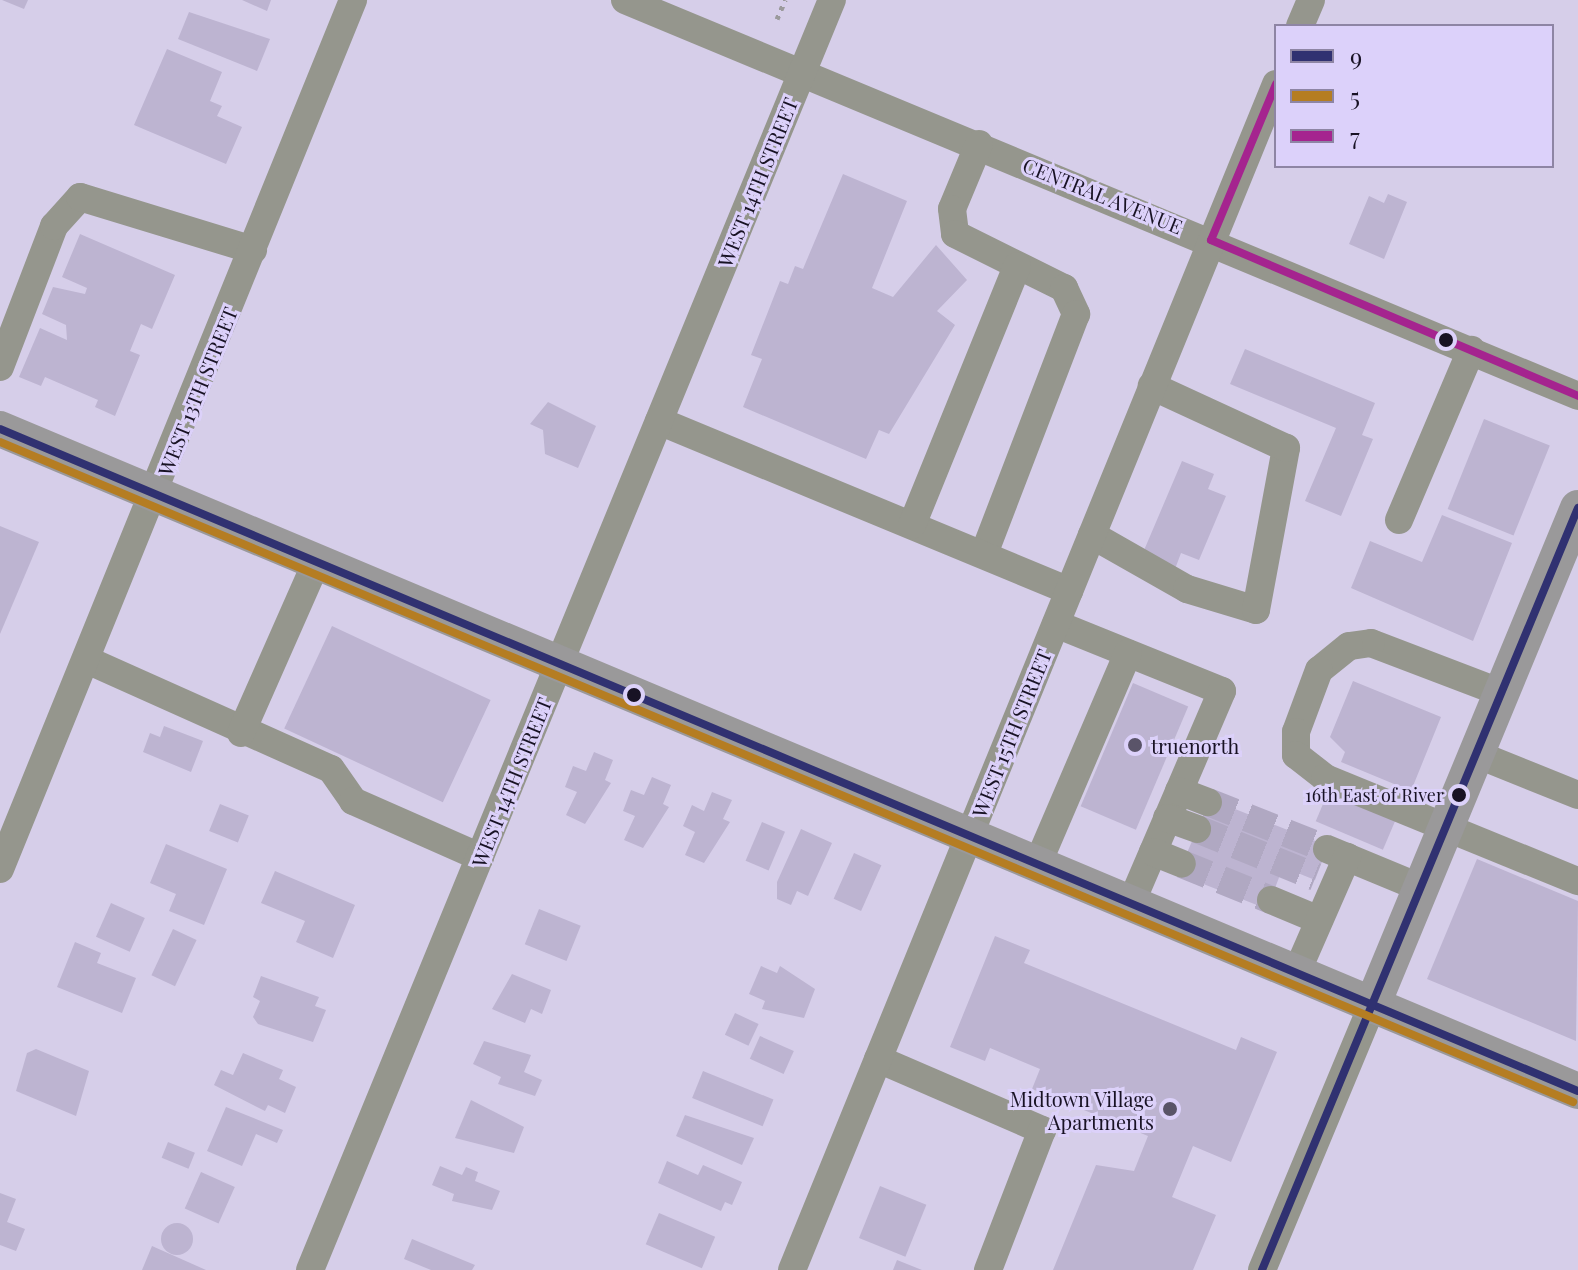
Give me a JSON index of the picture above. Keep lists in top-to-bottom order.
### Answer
{
  "streets": {
    "street": [
      "WEST 14TH STREET",
      "CENTRAL AVENUE",
      "WEST 13TH STREET",
      "WEST 15TH STREET"
    ]
  },
  "crossings": [
    ["WEST 14TH STREET", "CENTRAL AVENUE"],
    ["CENTRAL AVENUE", "WEST 15TH STREET"]
  ],
  "places": ["truenorth", "16th East of River", "Midtown Village Apartments"],
  "lines": ["transit line 7", "transit line 9", "transit line 5"],
  "legend": ["9", "5", "7"]
}
